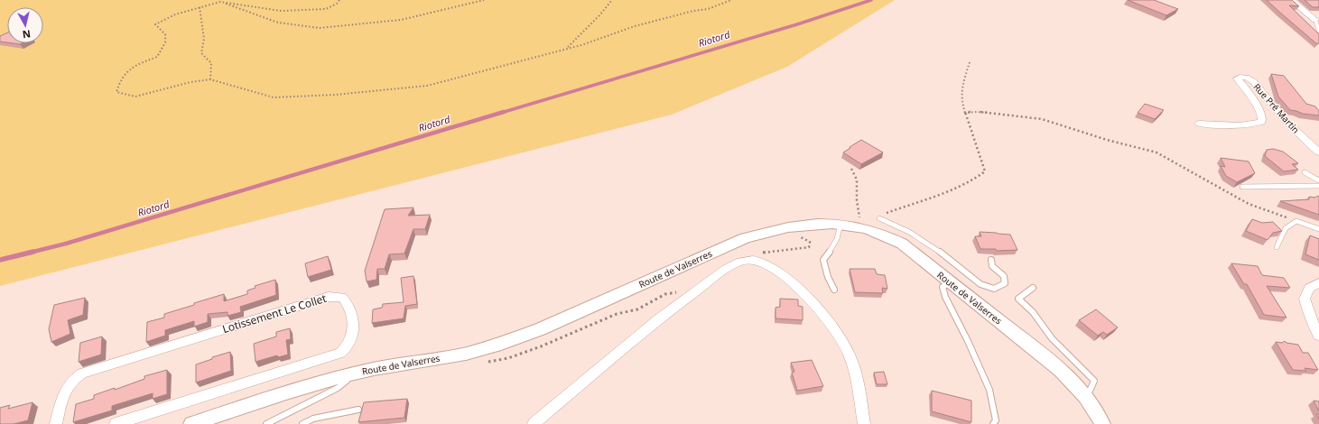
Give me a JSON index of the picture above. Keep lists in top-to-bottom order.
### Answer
{
  "streets": {
    "street": ["Rue Pré Martin", "Route de Valserres", "Lotissement Le Collet"]
  },
  "water": ["Riotord"],
  "north": "bottom"
}
